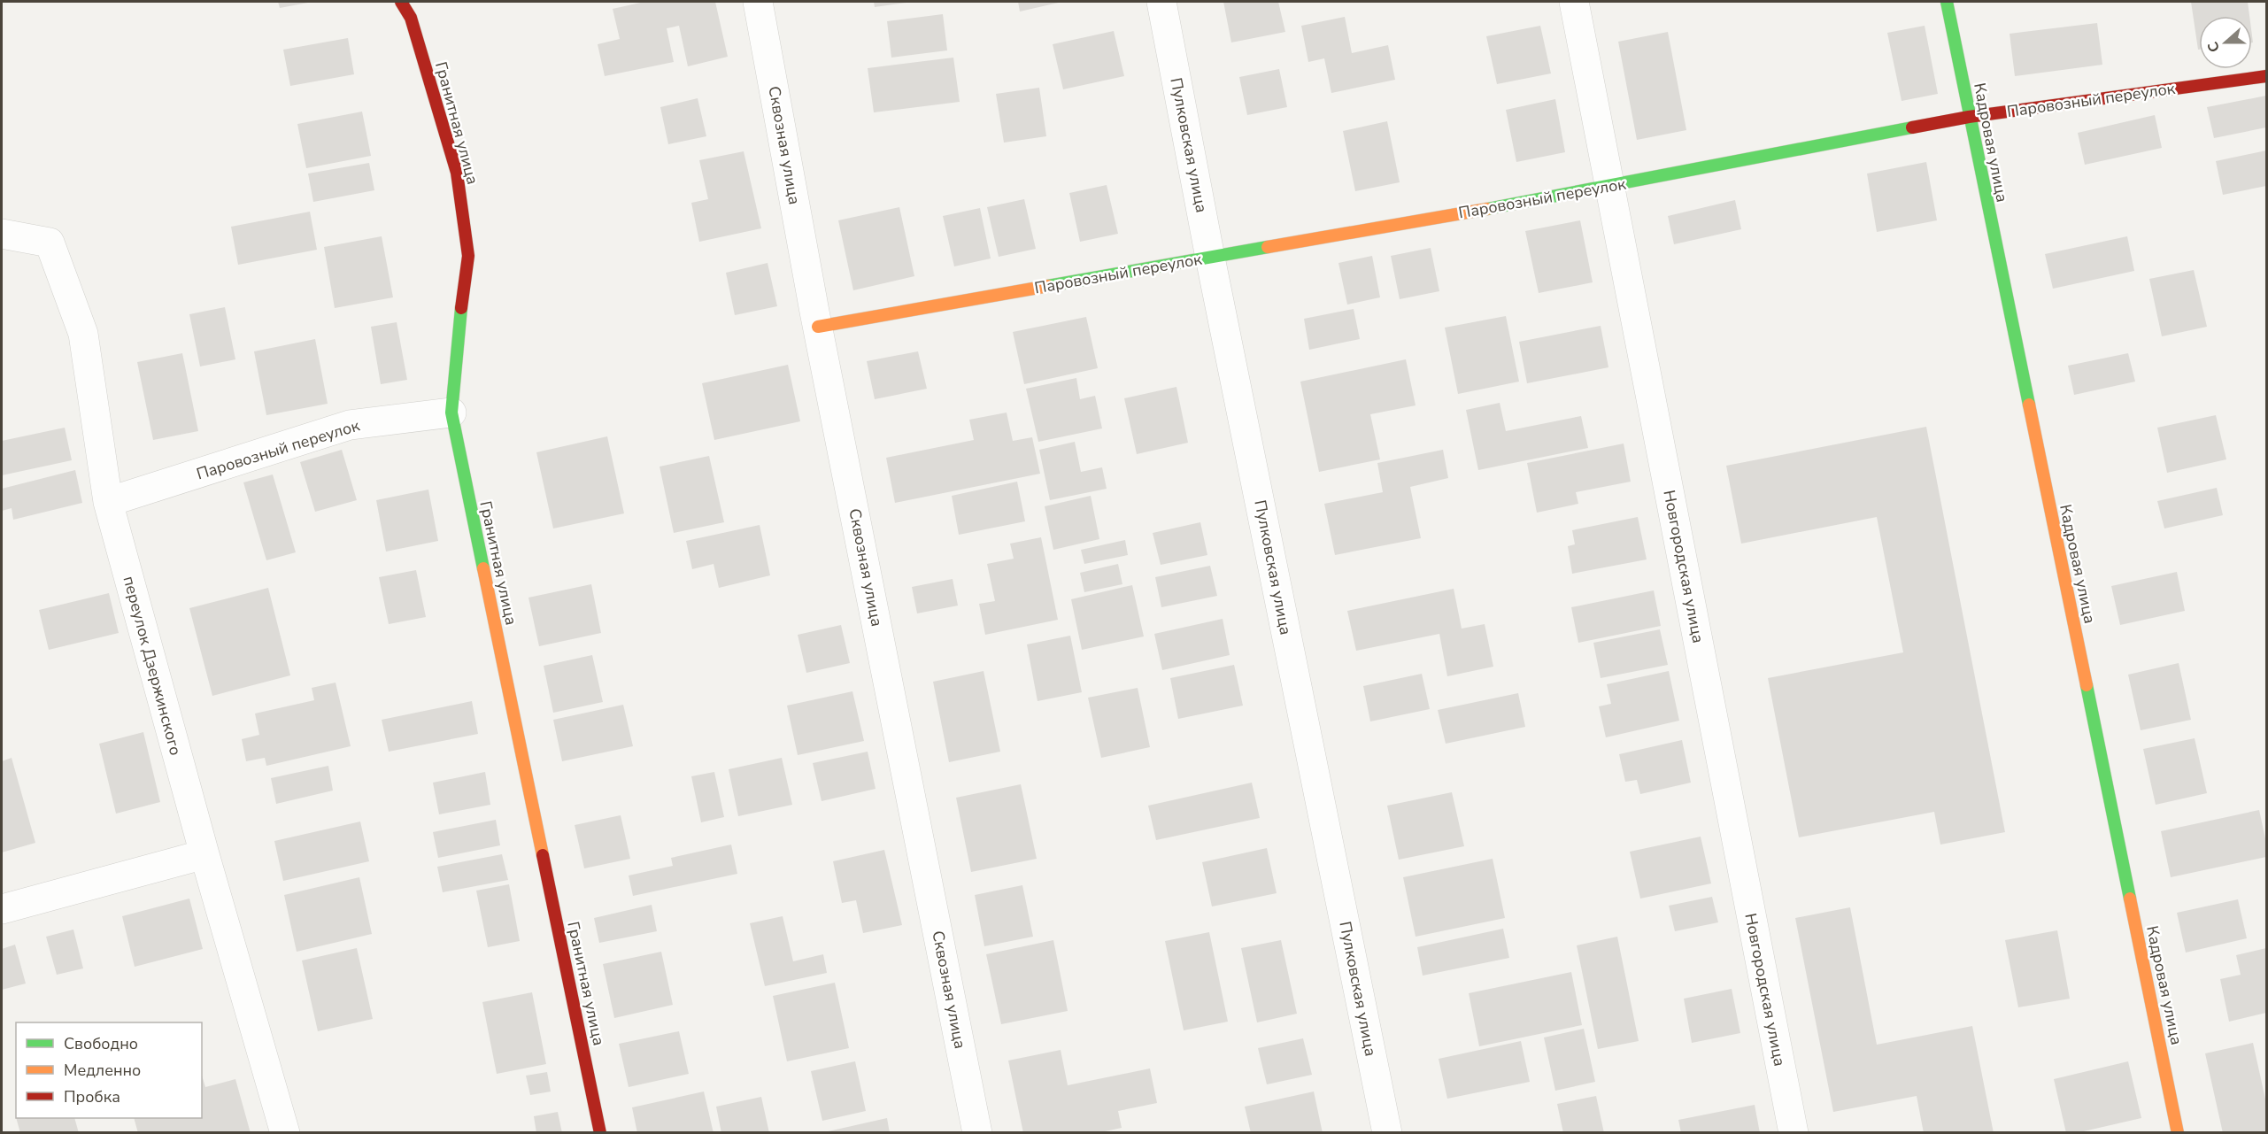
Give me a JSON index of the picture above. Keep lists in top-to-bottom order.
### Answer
{
  "streets": {
    "street": [
      "Паровозный переулок",
      "Гранитная улица",
      "Кадровая улица",
      "Сквозная улица",
      "Пулковская улица",
      "Новгородская улица",
      "переулок Дзержинского"
    ]
  },
  "crossings": [
    ["Паровозный переулок", "Гранитная улица"],
    ["Паровозный переулок", "Кадровая улица"],
    ["Паровозный переулок", "Сквозная улица"],
    ["Паровозный переулок", "Пулковская улица"],
    ["Паровозный переулок", "Новгородская улица"],
    ["Паровозный переулок", "переулок Дзержинского"]
  ],
  "legend": ["Свободно", "Медленно", "Пробка"],
  "north": "left"
}
